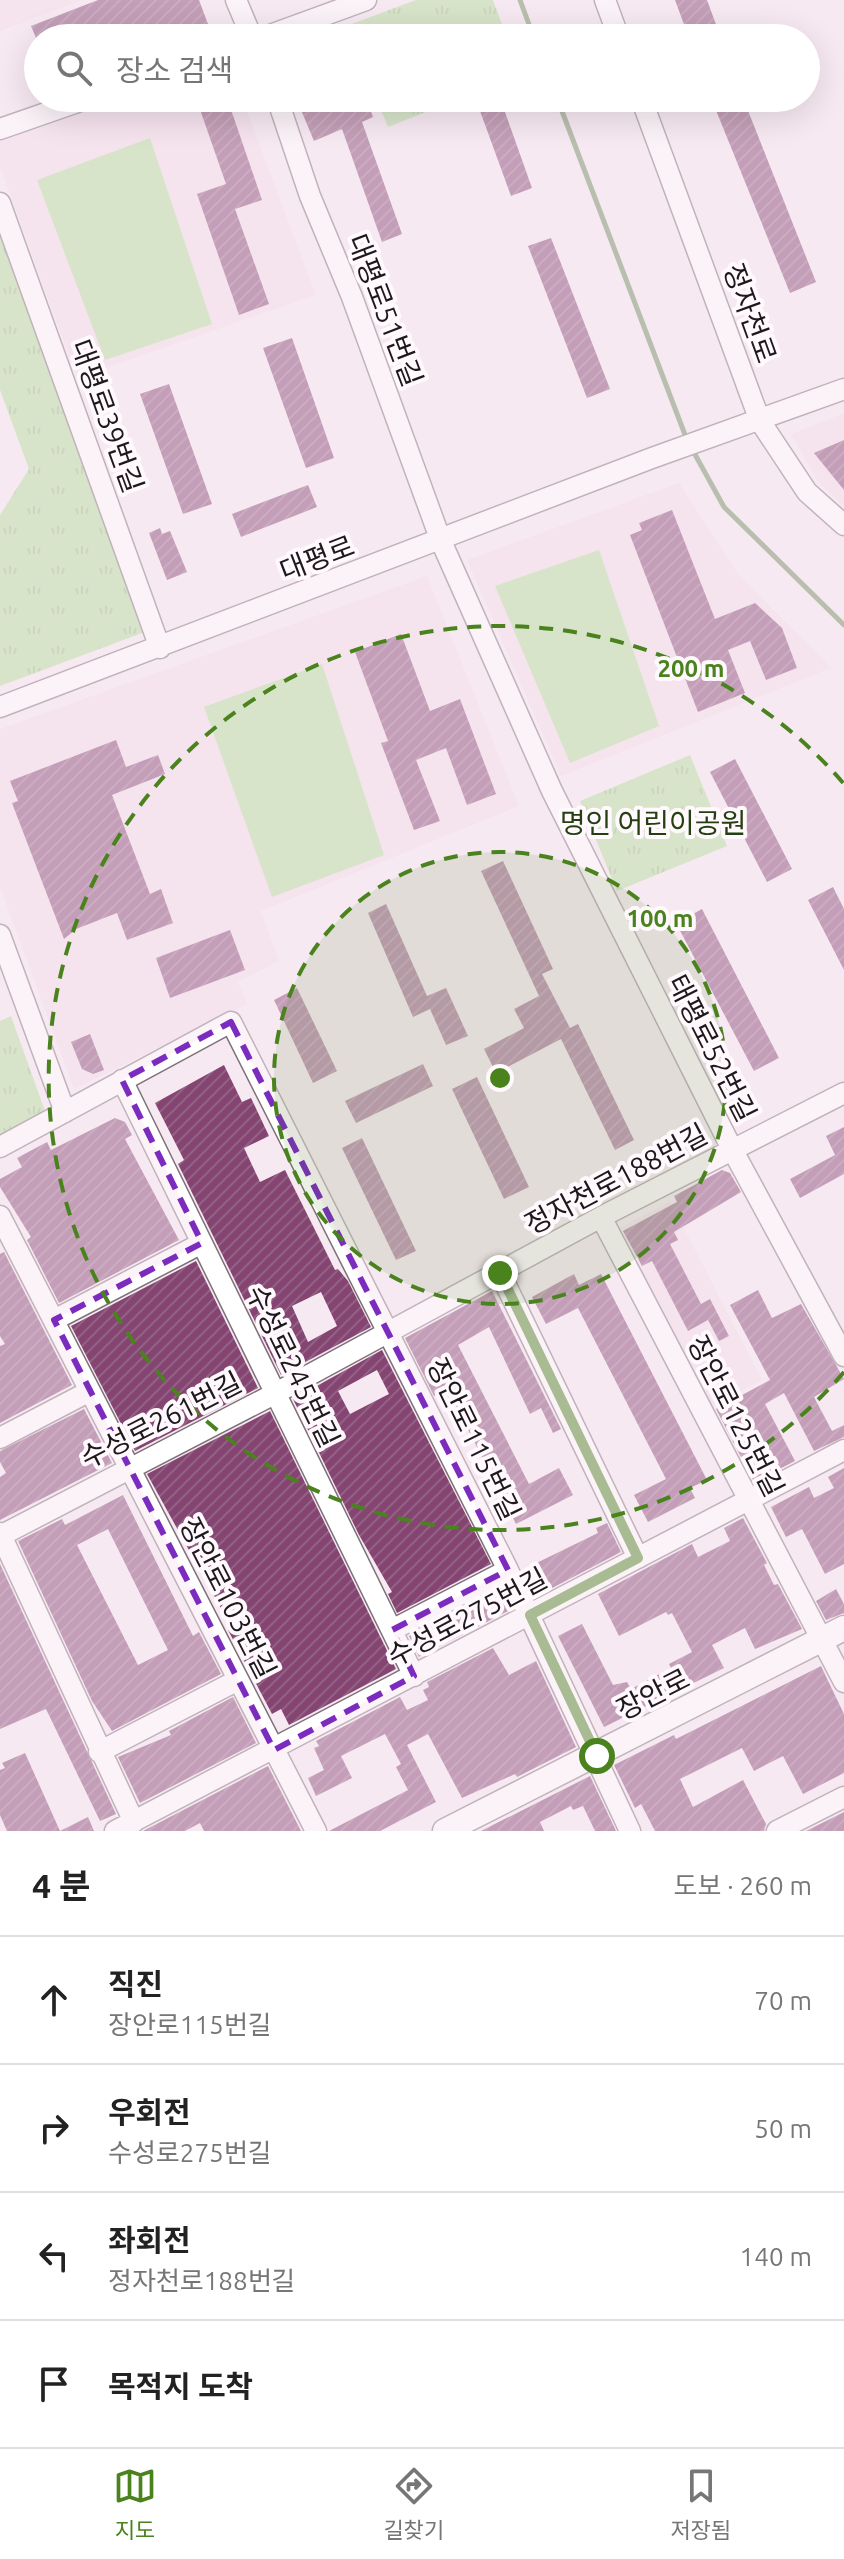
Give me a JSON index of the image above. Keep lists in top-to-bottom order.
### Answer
{
  "streets": {
    "main road": ["장안로"],
    "street": [
      "대평로51번길",
      "정자천로",
      "대평로39번길",
      "대평로",
      "태평로52번길",
      "정자천로188번길",
      "수성로245번길",
      "장안로125번길",
      "수성로261번길",
      "장안로115번길",
      "장안로103번길",
      "수성로275번길"
    ]
  },
  "crossings": [
    ["대평로51번길", "대평로"],
    ["대평로51번길", "태평로52번길"],
    ["정자천로", "대평로"],
    ["대평로39번길", "대평로"],
    ["대평로", "태평로52번길"],
    ["태평로52번길", "정자천로188번길"],
    ["정자천로188번길", "장안로125번길"],
    ["정자천로188번길", "수성로261번길"],
    ["정자천로188번길", "장안로115번길"],
    ["수성로245번길", "수성로261번길"],
    ["수성로245번길", "수성로275번길"],
    ["장안로125번길", "수성로275번길"],
    ["장안로125번길", "장안로"],
    ["수성로261번길", "장안로115번길"],
    ["수성로261번길", "장안로103번길"],
    ["수성로261번길", "수성로275번길"],
    ["장안로115번길", "수성로275번길"],
    ["장안로115번길", "장안로"],
    ["장안로103번길", "수성로275번길"]
  ],
  "parks": ["명인 어린이공원"],
  "page": {
    "search": "장소 검색",
    "heading": ["4 분", "도보 · 260 m"],
    "list": [
      ["직진", "장안로115번길", "70 m"],
      ["우회전", "수성로275번길", "50 m"],
      ["좌회전", "정자천로188번길", "140 m"],
      "목적지 도착"
    ],
    "nav": ["지도", "길찾기", "저장됨"]
  },
  "rings": ["200 m", "100 m"]
}
